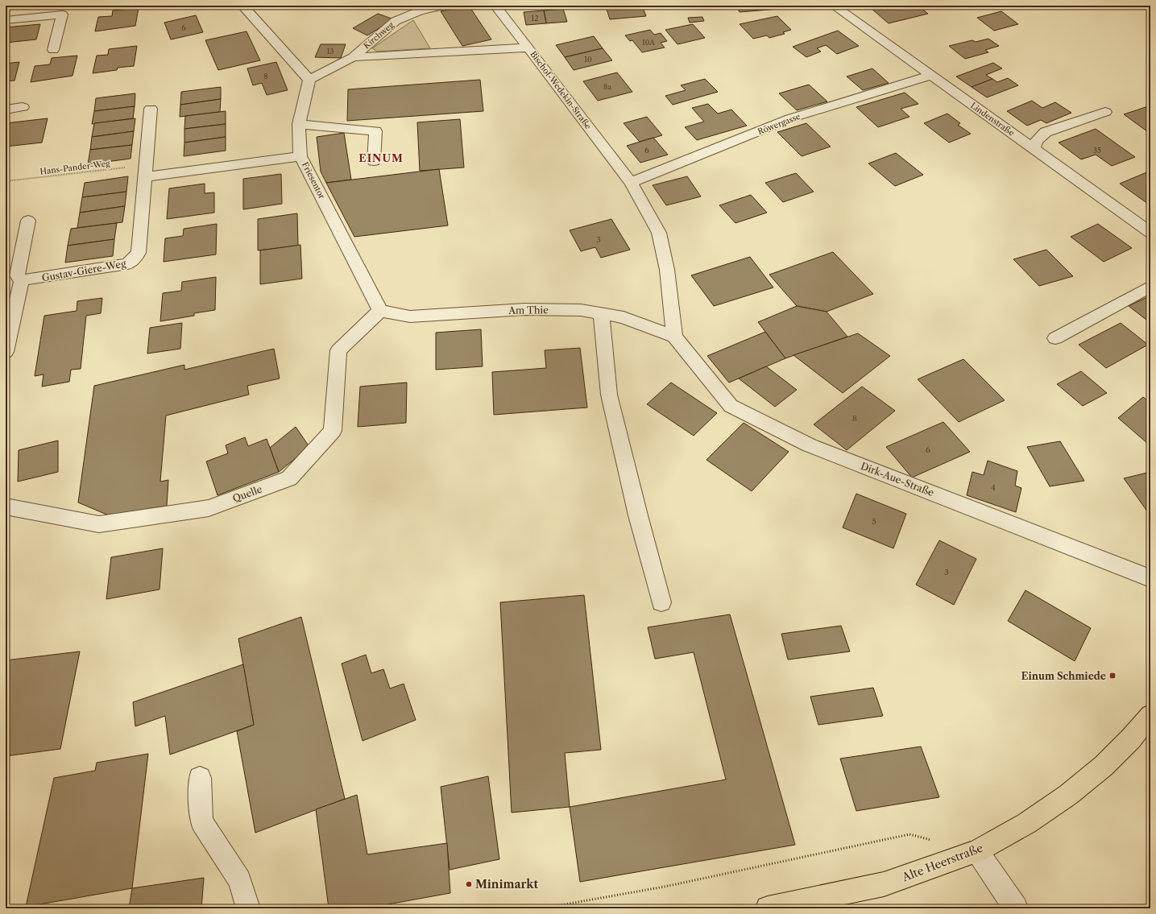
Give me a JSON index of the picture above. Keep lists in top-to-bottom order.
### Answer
{
  "streets": {
    "main road": ["Alte Heerstraße"],
    "street": [
      "Kirchweg",
      "Bischof-Wedekin-Straße",
      "Lindenstraße",
      "Röwergasse",
      "Friesentor",
      "Gustav-Giere-Weg",
      "Am Thie",
      "Dirk-Aue-Straße",
      "Quelle"
    ],
    "path": ["Hans-Pander-Weg"]
  },
  "crossings": [
    ["Kirchweg", "Bischof-Wedekin-Straße"],
    ["Bischof-Wedekin-Straße", "Röwergasse"],
    ["Bischof-Wedekin-Straße", "Friesentor"],
    ["Bischof-Wedekin-Straße", "Am Thie"],
    ["Bischof-Wedekin-Straße", "Dirk-Aue-Straße"],
    ["Lindenstraße", "Röwergasse"],
    ["Hans-Pander-Weg", "Gustav-Giere-Weg"],
    ["Friesentor", "Am Thie"],
    ["Friesentor", "Quelle"],
    ["Am Thie", "Dirk-Aue-Straße"],
    ["Am Thie", "Quelle"]
  ],
  "districts": ["EINUM"],
  "places": {
    "transit": ["Einum Schmiede"],
    "other": ["Minimarkt"]
  },
  "house_numbers": [
    "12",
    "6",
    "10A",
    "13",
    "10",
    "8",
    "8a",
    "6",
    "35",
    "3",
    "8",
    "6",
    "4",
    "5",
    "3"
  ]
}
